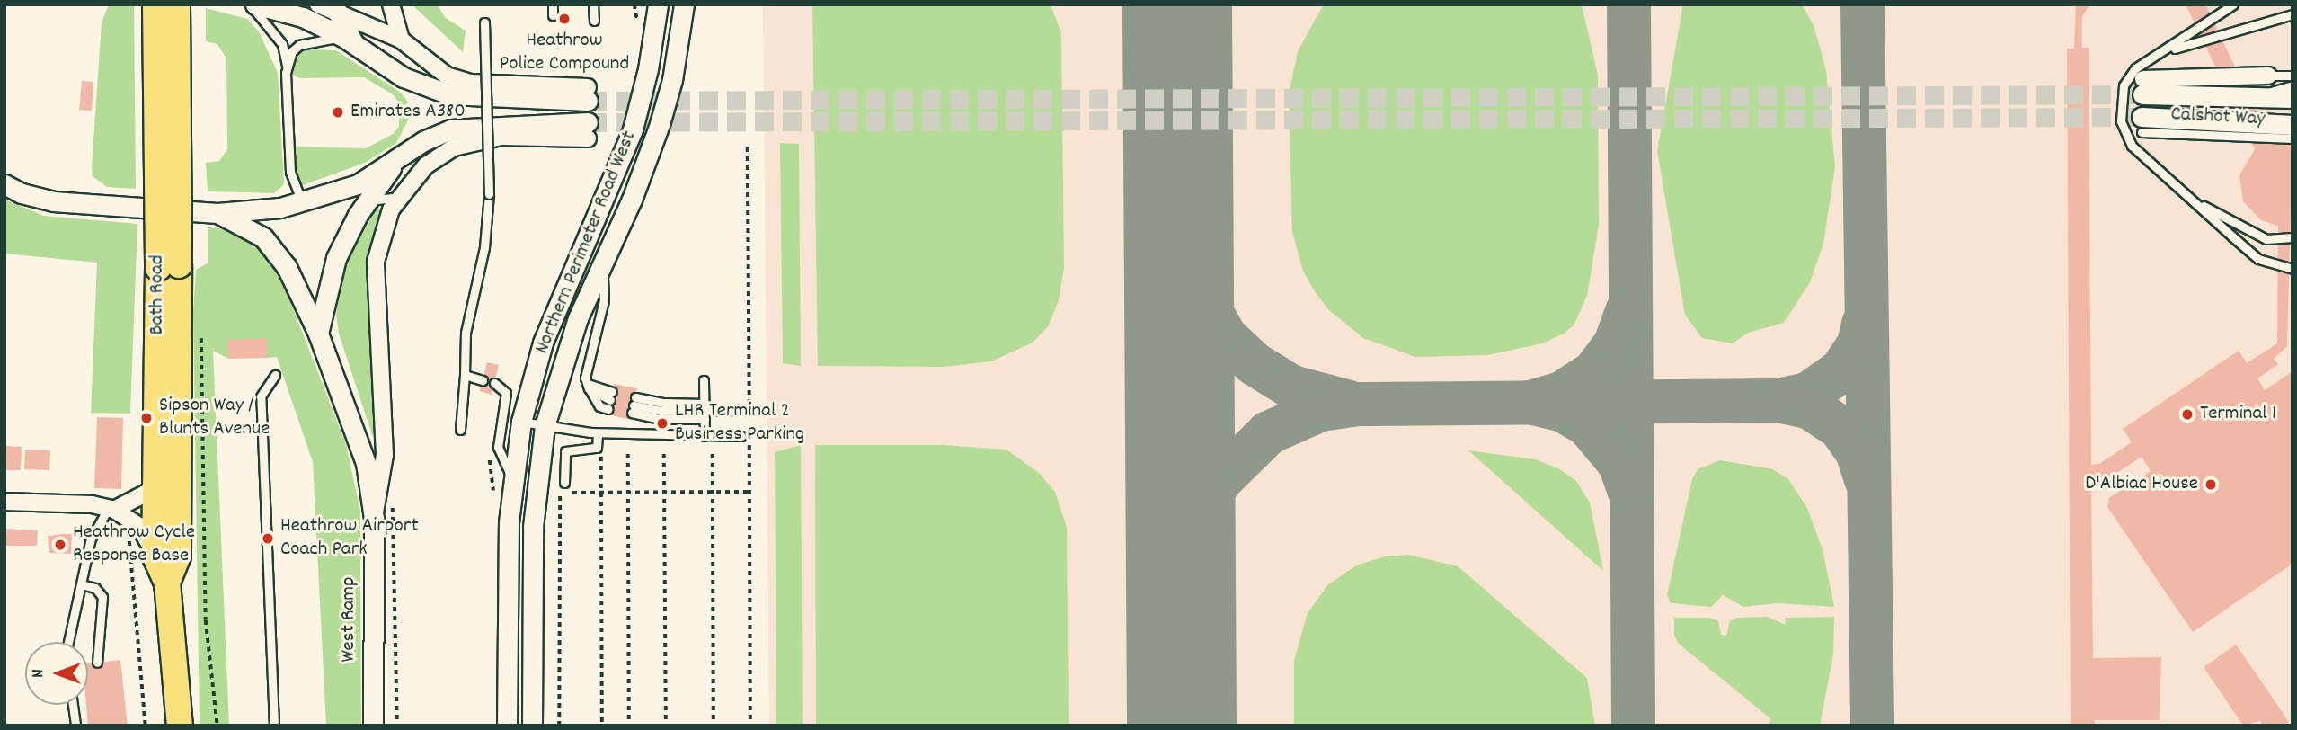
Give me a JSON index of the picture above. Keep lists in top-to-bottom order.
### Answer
{
  "streets": {
    "highway": ["Bath Road"],
    "street": ["Northern Perimeter Road West", "West Ramp"],
    "lane": ["Calshot Way"]
  },
  "places": [
    "Heathrow Police Compound",
    "Emirates A380",
    "Terminal 1",
    "Sipson Way / Blunts Avenue",
    "LHR Terminal 2 Business Parking",
    "D'Albiac House",
    "Heathrow Airport Coach Park",
    "Heathrow Cycle Response Base"
  ],
  "north": "left"
}
